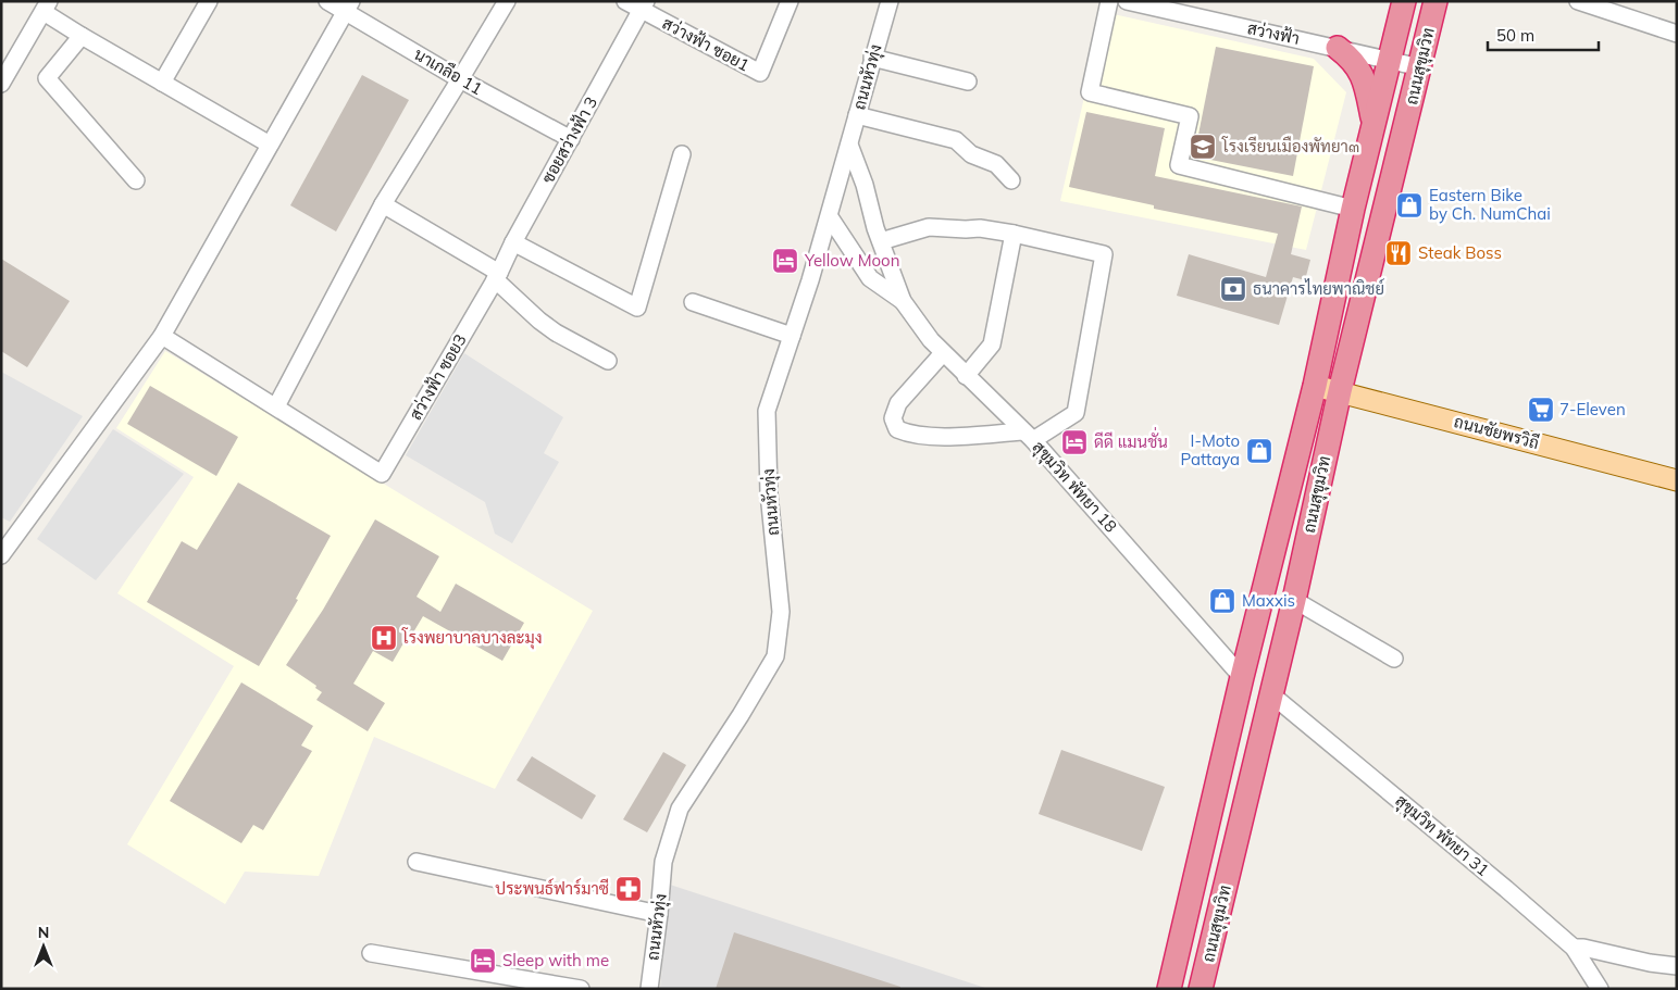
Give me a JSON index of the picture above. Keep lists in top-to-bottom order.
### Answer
{
  "streets": {
    "highway": ["ถนนสุขุมวิท"],
    "main road": ["ถนนชัยพรวิถี"],
    "street": [
      "สว่างฟ้า",
      "สว่างฟ้า ซอย1",
      "นาเกลือ 11",
      "ถนนหัวทุ่ง",
      "ซอยสว่างฟ้า 3",
      "สว่างฟ้า ซอย3",
      "สุขุมวิท พัทยา 18",
      "สุขุมวิท พัทยา 31"
    ]
  },
  "crossings": [
    ["สว่างฟ้า", "ถนนสุขุมวิท"],
    ["สว่างฟ้า ซอย1", "ซอยสว่างฟ้า 3"],
    ["ถนนสุขุมวิท", "ถนนชัยพรวิถี"],
    ["ถนนสุขุมวิท", "สุขุมวิท พัทยา 18"],
    ["ถนนสุขุมวิท", "สุขุมวิท พัทยา 31"],
    ["นาเกลือ 11", "ซอยสว่างฟ้า 3"],
    ["ถนนหัวทุ่ง", "สุขุมวิท พัทยา 18"],
    ["ซอยสว่างฟ้า 3", "สว่างฟ้า ซอย3"]
  ],
  "places": {
    "school or university": ["โรงเรียนเมืองพัทยา๓"],
    "shop": ["Eastern Bike by Ch. NumChai", "I-Moto Pattaya", "Maxxis"],
    "restaurant": ["Steak Boss"],
    "hotel": ["Yellow Moon", "ดีดี แมนชั่น", "Sleep with me"],
    "bank": ["ธนาคารไทยพาณิชย์"],
    "supermarket": ["7-Eleven"],
    "hospital": ["โรงพยาบาลบางละมุง"],
    "pharmacy": ["ประพนธ์ฟาร์มาซี"]
  },
  "scale_bar": "50 m",
  "north": "top"
}
